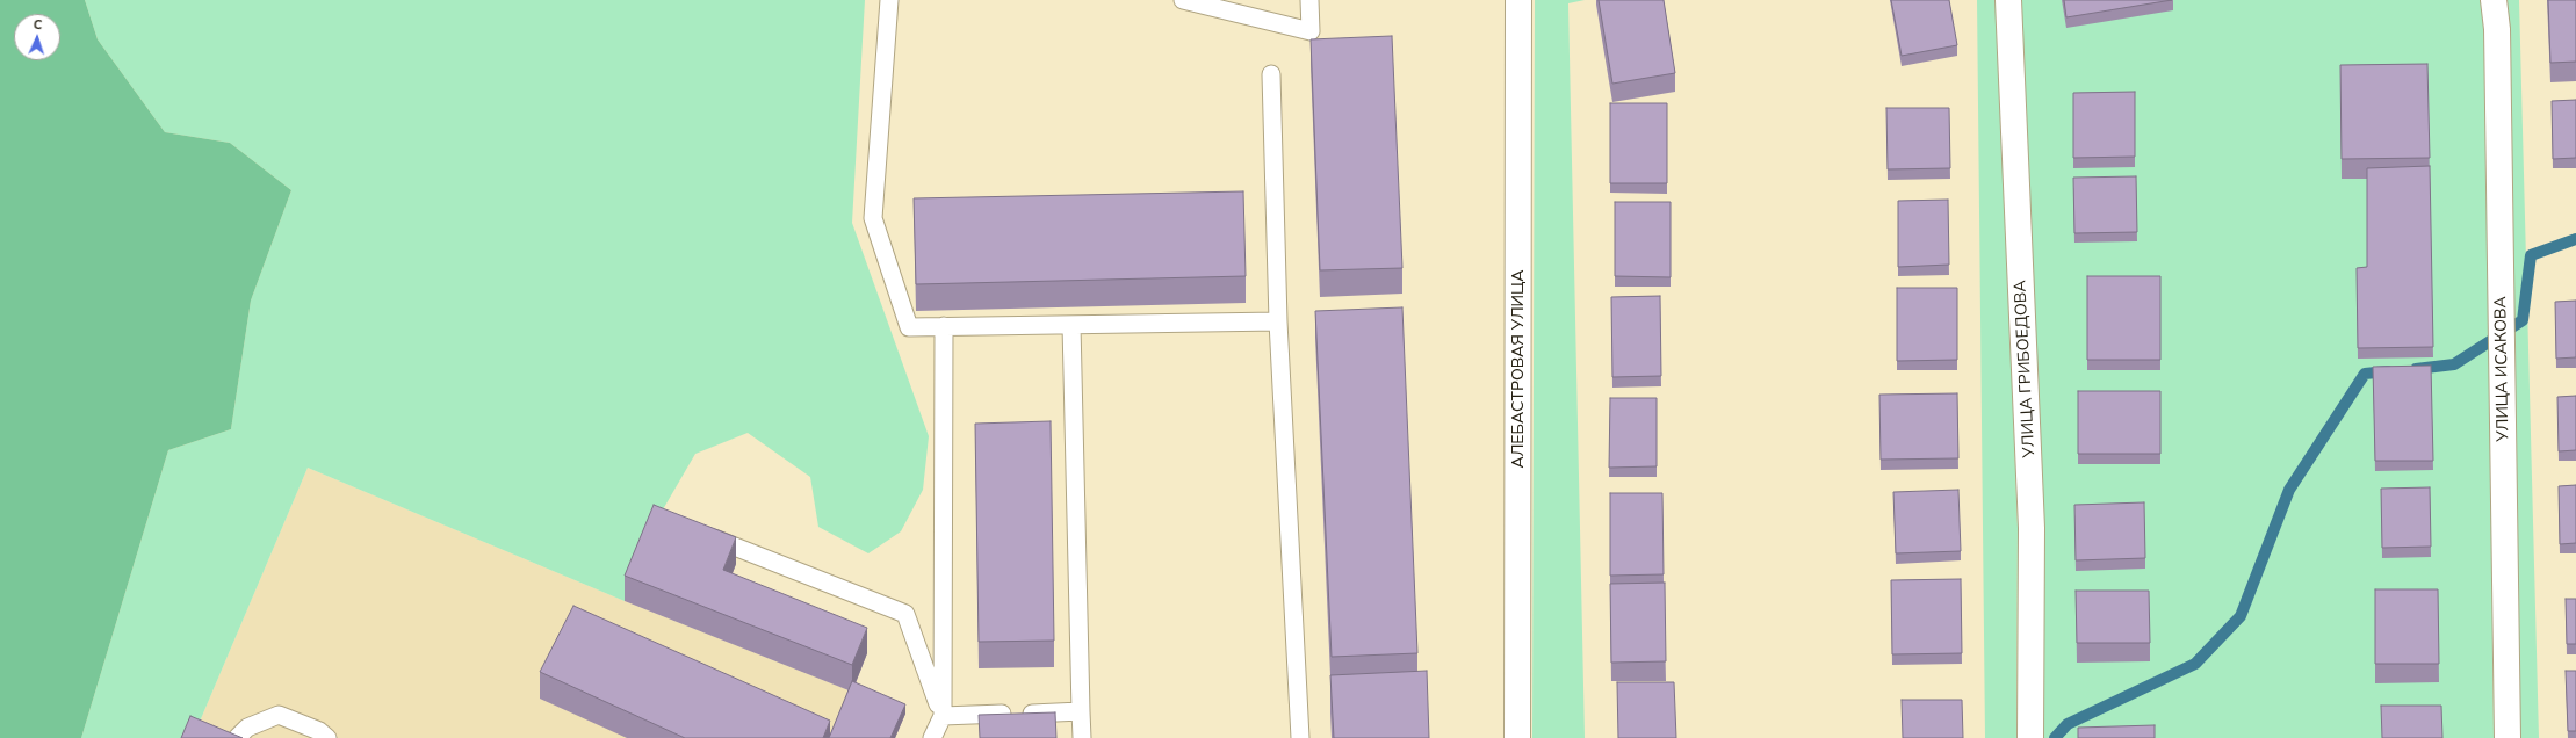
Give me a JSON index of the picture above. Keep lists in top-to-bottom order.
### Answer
{
  "streets": {
    "street": ["АЛЕБАСТРОВАЯ УЛИЦА", "УЛИЦА ГРИБОЕДОВА", "УЛИЦА ИСАКОВА"]
  },
  "north": "top"
}
